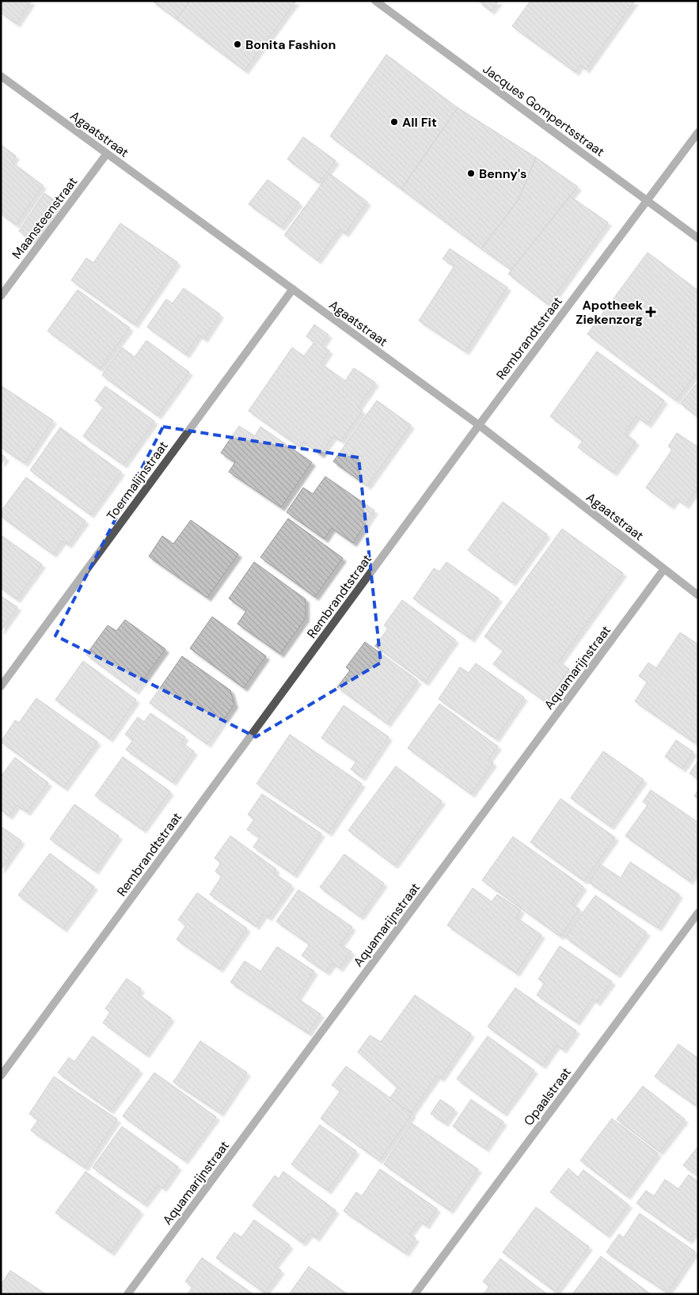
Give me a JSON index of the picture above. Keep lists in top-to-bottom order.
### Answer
{
  "streets": {
    "street": [
      "Jacques Gompertsstraat",
      "Agaatstraat",
      "Maansteenstraat",
      "Rembrandtstraat",
      "Toermalijnstraat",
      "Aquamarijnstraat",
      "Opaalstraat"
    ]
  },
  "crossings": [
    ["Jacques Gompertsstraat", "Rembrandtstraat"],
    ["Agaatstraat", "Maansteenstraat"],
    ["Agaatstraat", "Rembrandtstraat"],
    ["Agaatstraat", "Toermalijnstraat"],
    ["Agaatstraat", "Aquamarijnstraat"]
  ],
  "places": {
    "other": ["Bonita Fashion", "All Fit", "Benny's"],
    "health": ["Apotheek Ziekenzorg"]
  }
}
